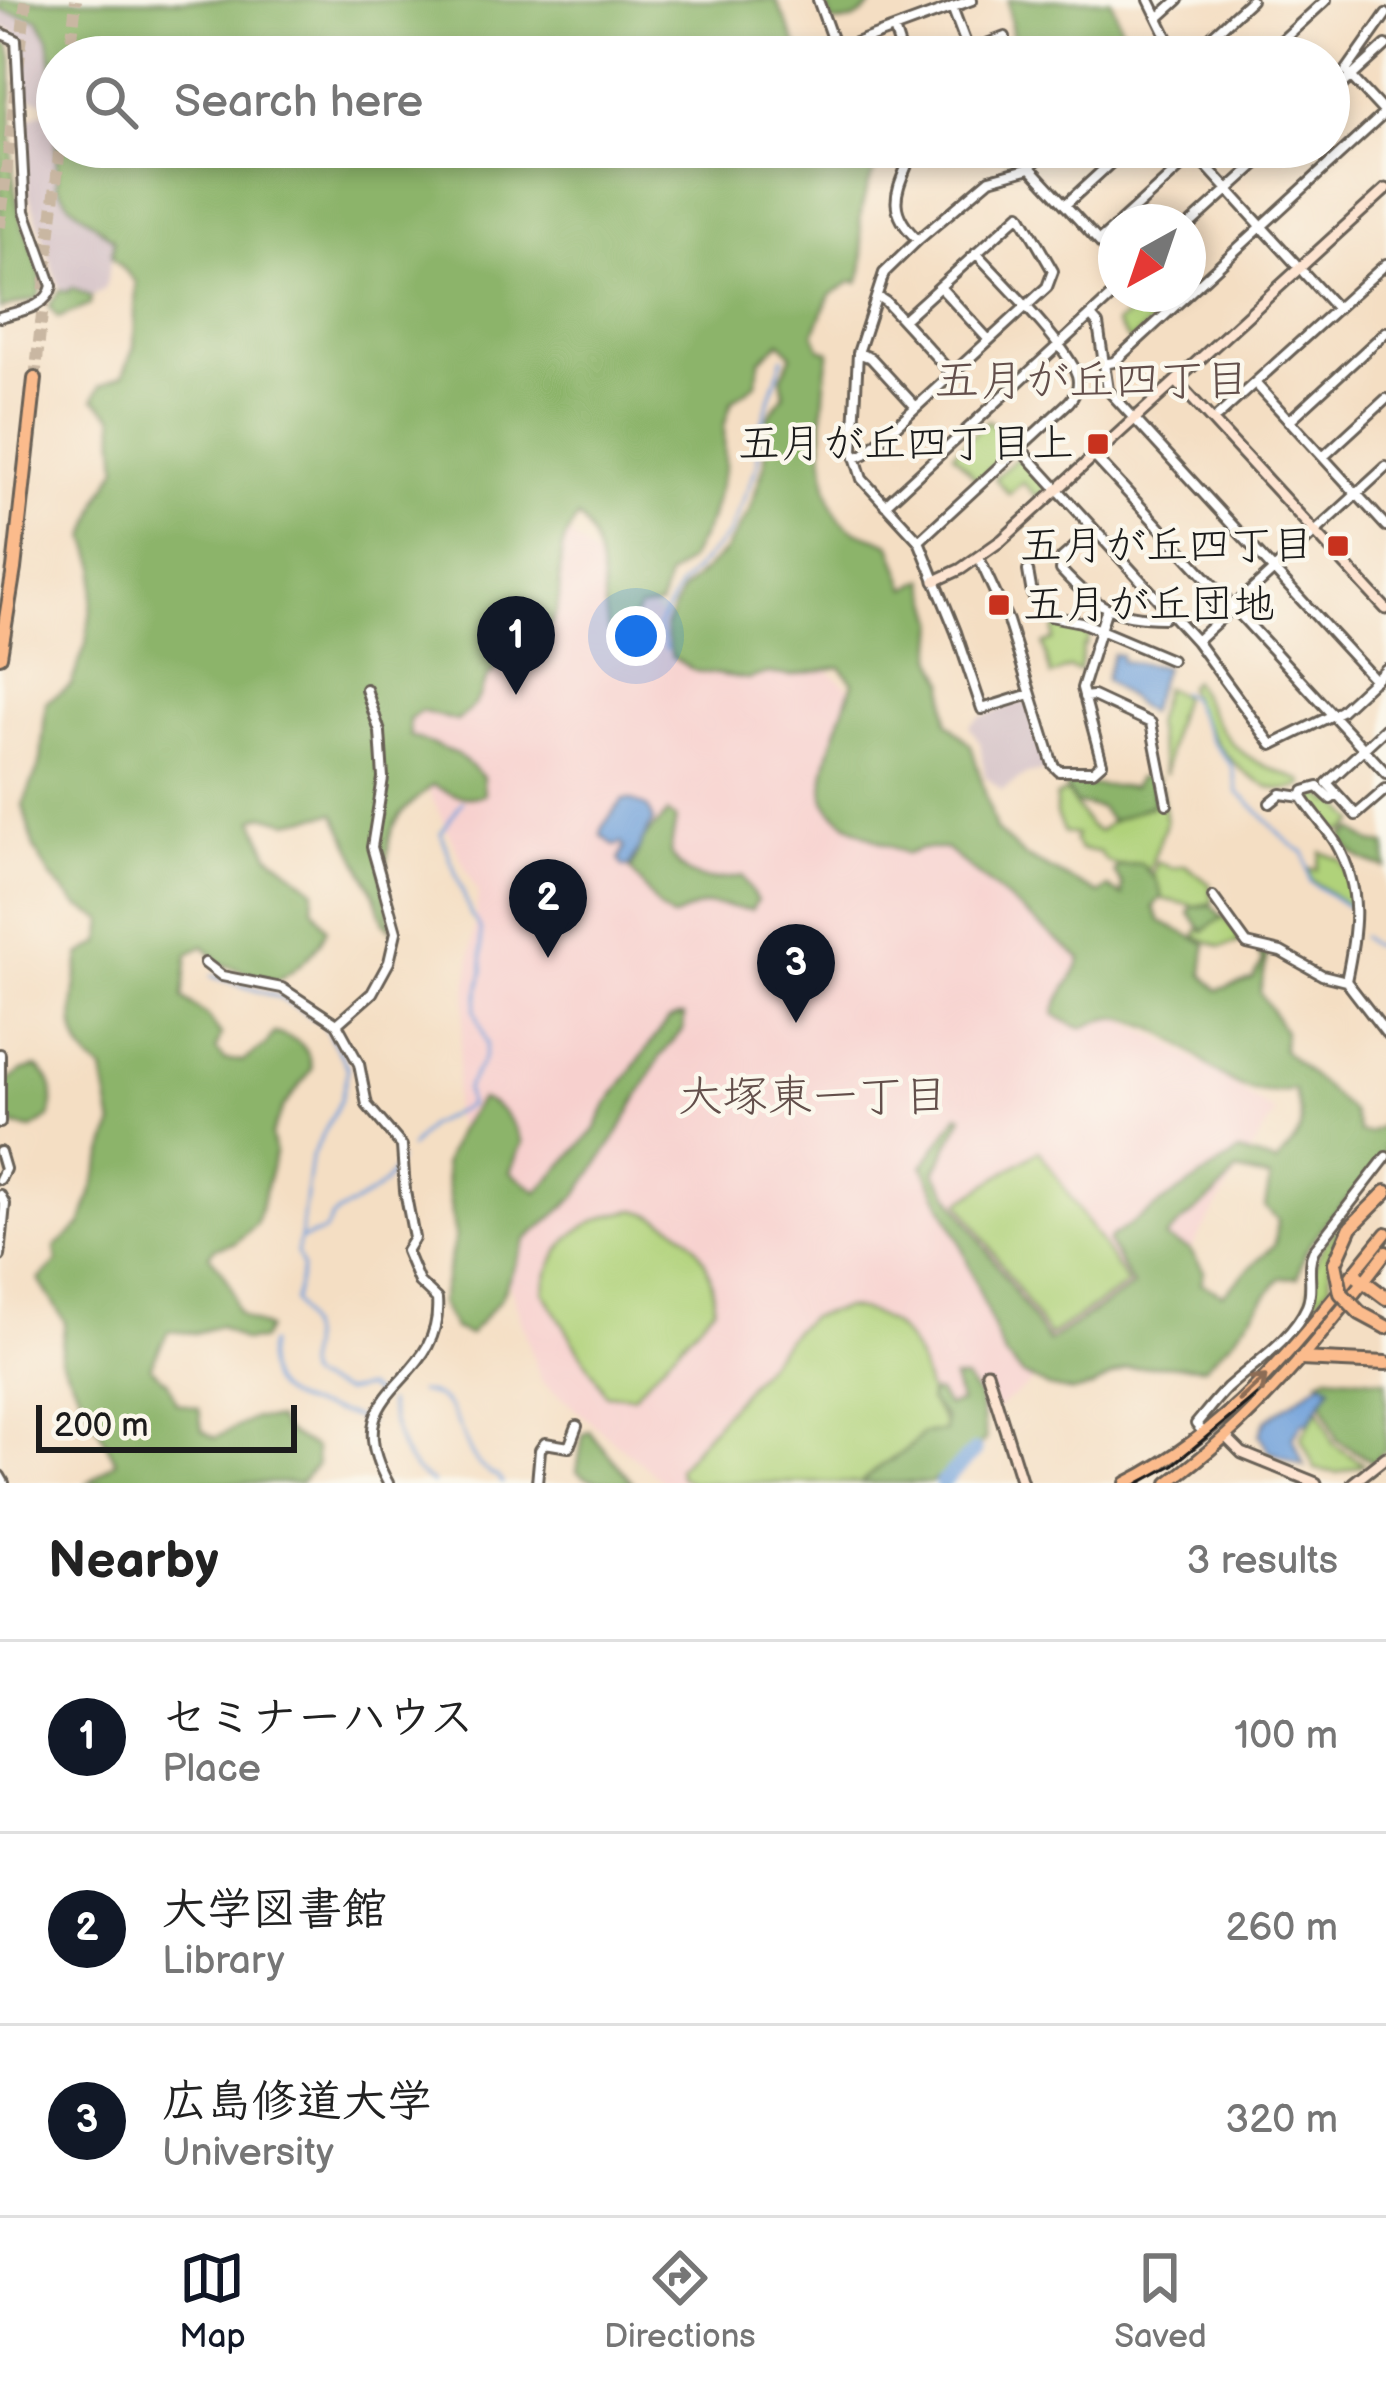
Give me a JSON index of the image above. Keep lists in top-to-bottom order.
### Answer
{
  "districts": ["五月が丘四丁目", "大塚東一丁目"],
  "places": {
    "transit": ["五月が丘四丁目上", "五月が丘四丁目", "五月が丘団地"]
  },
  "scale_bar": "200 m",
  "north": "bottom left",
  "page": {
    "search": "Search here",
    "pins": ["1", "2", "3"],
    "scale": "200 m",
    "heading": ["Nearby", "3 results"],
    "list": [
      {
        "mark": "1",
        "name": "セミナーハウス",
        "note": "Place",
        "value": "100 m"
      },
      {
        "mark": "2",
        "name": "大学図書館",
        "note": "Library",
        "value": "260 m"
      },
      {
        "mark": "3",
        "name": "広島修道大学",
        "note": "University",
        "value": "320 m"
      }
    ],
    "nav": ["Map", "Directions", "Saved"]
  }
}
